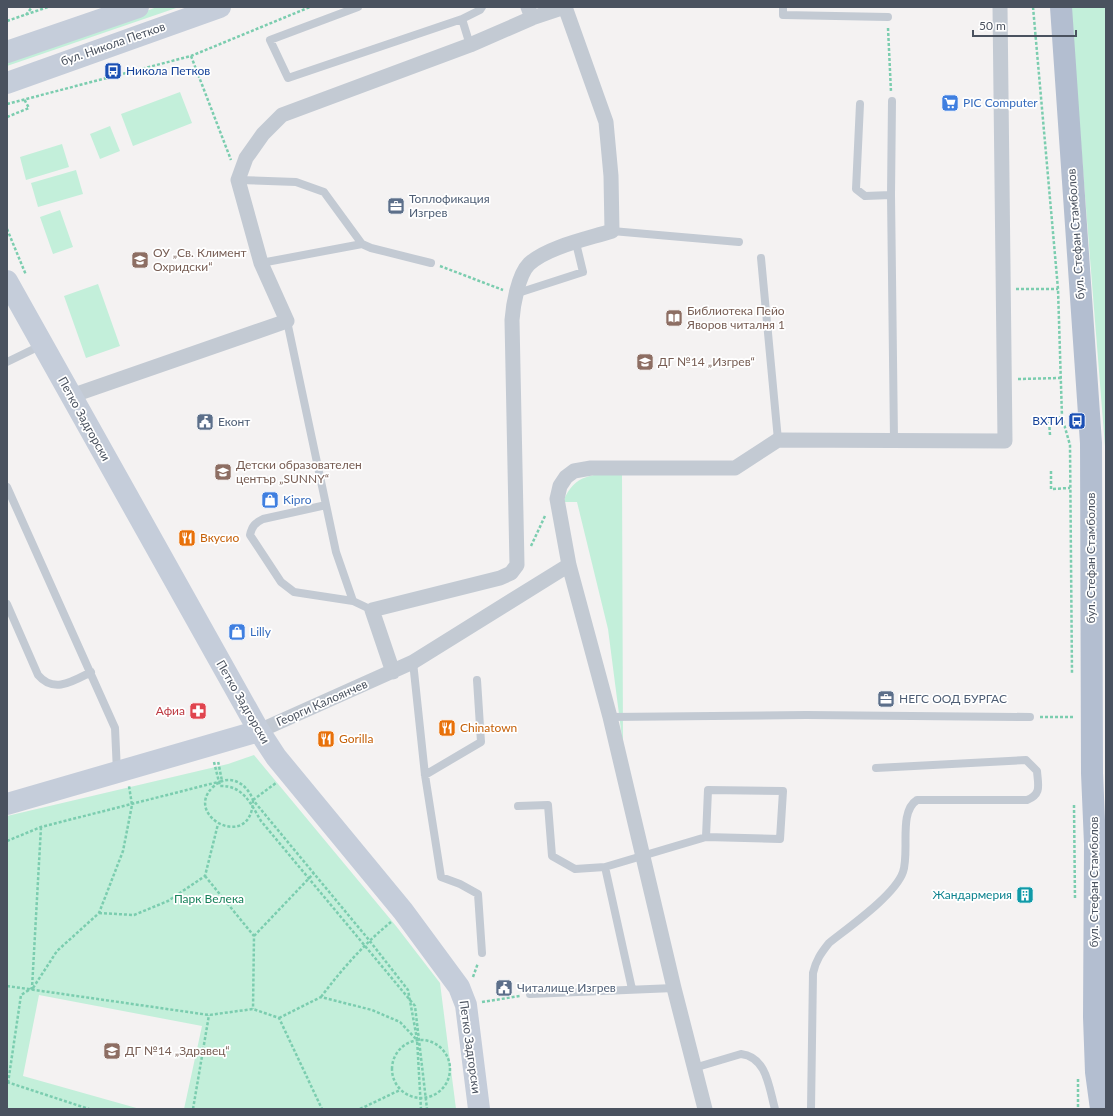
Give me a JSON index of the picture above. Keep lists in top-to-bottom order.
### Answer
{
  "streets": {
    "main road": ["бул. Стефан Стамболов"],
    "street": ["бул. Никола Петков", "Петко Задгорски", "Георги Калоянчев"]
  },
  "crossings": [
    ["Петко Задгорски", "Георги Калоянчев"]
  ],
  "parks": ["Парк Велека"],
  "places": {
    "bus stop": ["Никола Петков", "ВХТИ"],
    "supermarket": ["PIC Computer"],
    "office": ["Топлофикация Изгрев", "НЕГС ООД БУРГАС"],
    "school or university": [
      "ОУ „Св. Климент Охридски“",
      "ДГ №14 „Изгрев“",
      "Детски образователен център „SUNNY“",
      "ДГ №14 „Здравец“"
    ],
    "library": ["Библиотека Пейо Яворов читалня 1"],
    "public building": ["Еконт", "Читалище Изгрев"],
    "shop": ["Kipro", "Lilly"],
    "restaurant": ["Вкусио", "Chinatown", "Gorilla"],
    "pharmacy": ["Афиа"],
    "building": ["Жандармерия"]
  },
  "scale_bar": "50 m"
}
